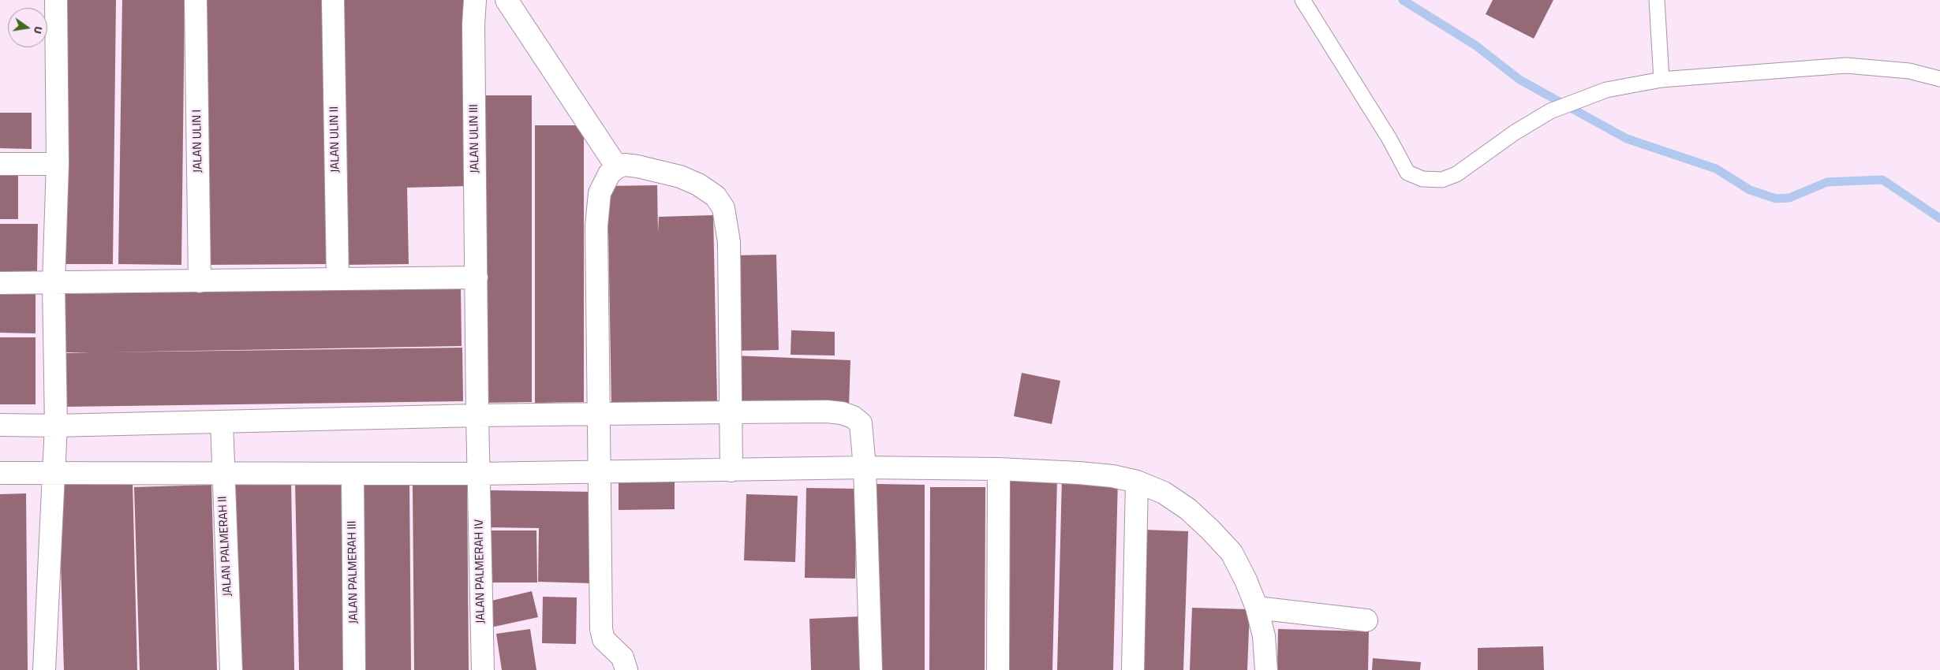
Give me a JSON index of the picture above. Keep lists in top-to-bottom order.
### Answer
{
  "streets": {
    "street": [
      "JALAN ULIN III",
      "JALAN ULIN II",
      "JALAN ULIN I",
      "JALAN PALMERAH II",
      "JALAN PALMERAH IV",
      "JALAN PALMERAH III"
    ]
  },
  "crossings": [
    ["JALAN ULIN III", "JALAN PALMERAH IV"]
  ],
  "north": "right"
}
